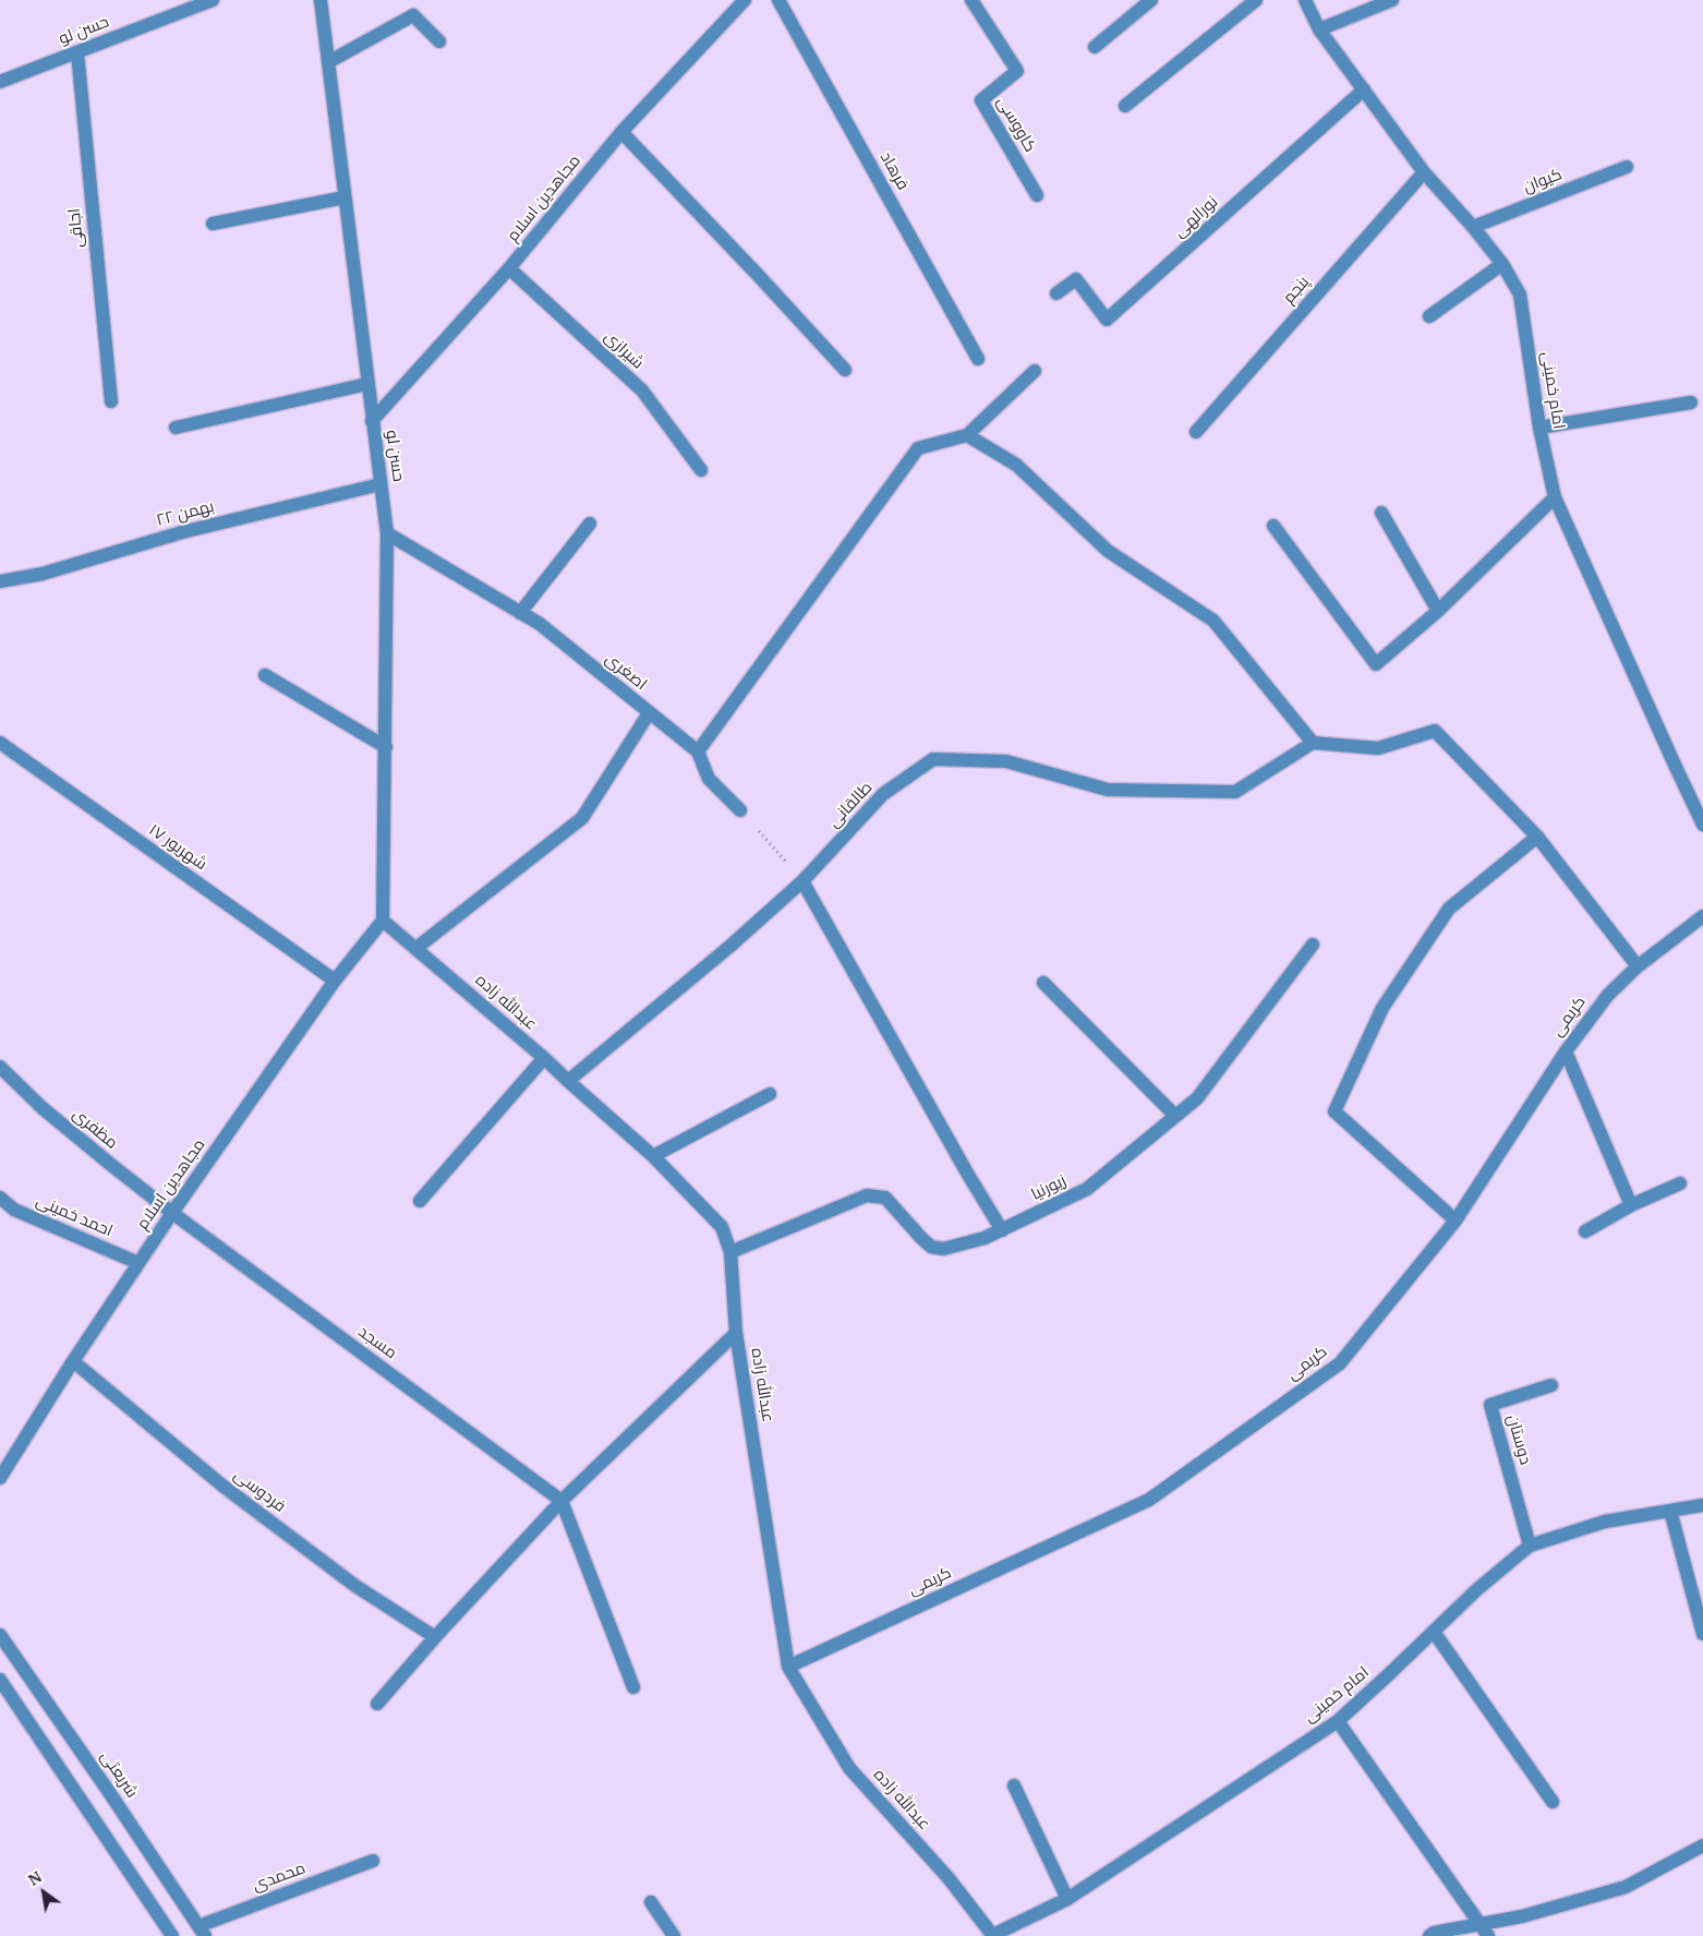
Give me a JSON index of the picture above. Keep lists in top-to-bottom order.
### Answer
{
  "streets": {
    "street": [
      "حسن لو",
      "کاووسی",
      "فرهاد",
      "کیوان",
      "مجاهدین اسلام",
      "نورالهی",
      "اجاقی",
      "پنجم",
      "شیرازی",
      "امام خمینی",
      "۲۲ بهمن",
      "اصغری",
      "طالقانی",
      "۱۷ شهریور",
      "عبدالله زاده",
      "کریمی",
      "مظفری",
      "زیورنیا",
      "احمد خمینی",
      "مسجد",
      "دوستان",
      "فردوسی",
      "شریعتی",
      "محمدی"
    ]
  },
  "crossings": [
    ["حسن لو", "مجاهدین اسلام"],
    ["حسن لو", "اجاقی"],
    ["حسن لو", "۲۲ بهمن"],
    ["حسن لو", "اصغری"],
    ["حسن لو", "عبدالله زاده"],
    ["کیوان", "امام خمینی"],
    ["مجاهدین اسلام", "شیرازی"],
    ["مجاهدین اسلام", "۱۷ شهریور"],
    ["مجاهدین اسلام", "عبدالله زاده"],
    ["مجاهدین اسلام", "مظفری"],
    ["مجاهدین اسلام", "احمد خمینی"],
    ["مجاهدین اسلام", "مسجد"],
    ["مجاهدین اسلام", "فردوسی"],
    ["نورالهی", "امام خمینی"],
    ["پنجم", "امام خمینی"],
    ["امام خمینی", "عبدالله زاده"],
    ["امام خمینی", "دوستان"],
    ["طالقانی", "عبدالله زاده"],
    ["عبدالله زاده", "کریمی"],
    ["عبدالله زاده", "زیورنیا"],
    ["مظفری", "مسجد"],
    ["شریعتی", "محمدی"]
  ],
  "north": "top left"
}
